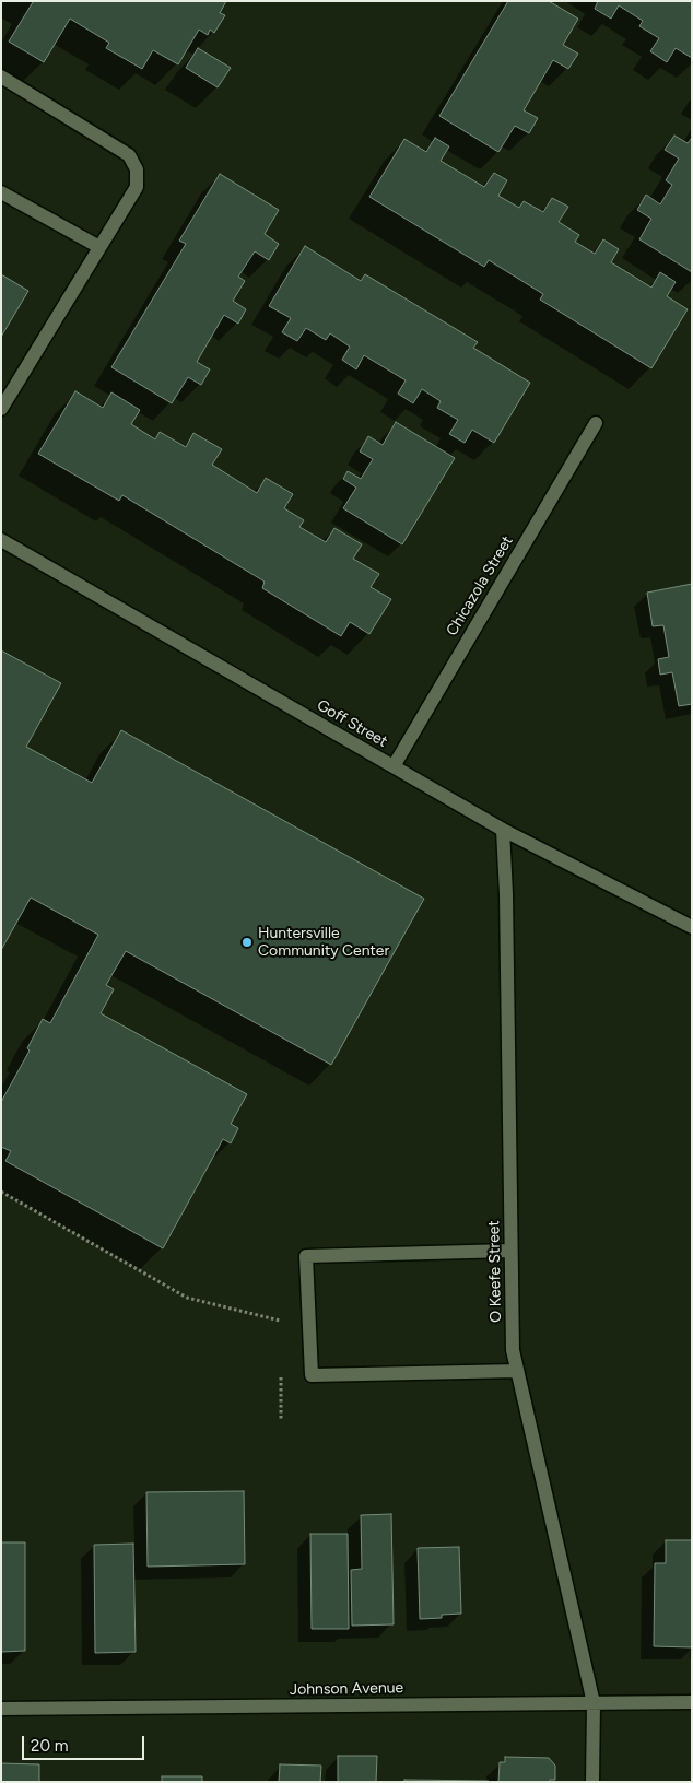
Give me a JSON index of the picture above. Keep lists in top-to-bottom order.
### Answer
{
  "streets": {
    "street": [
      "Chicazola Street",
      "Goff Street",
      "O Keefe Street",
      "Johnson Avenue"
    ]
  },
  "crossings": [
    ["Chicazola Street", "Goff Street"],
    ["Goff Street", "O Keefe Street"],
    ["O Keefe Street", "Johnson Avenue"]
  ],
  "places": ["Huntersville Community Center"],
  "scale_bar": "20 m"
}
